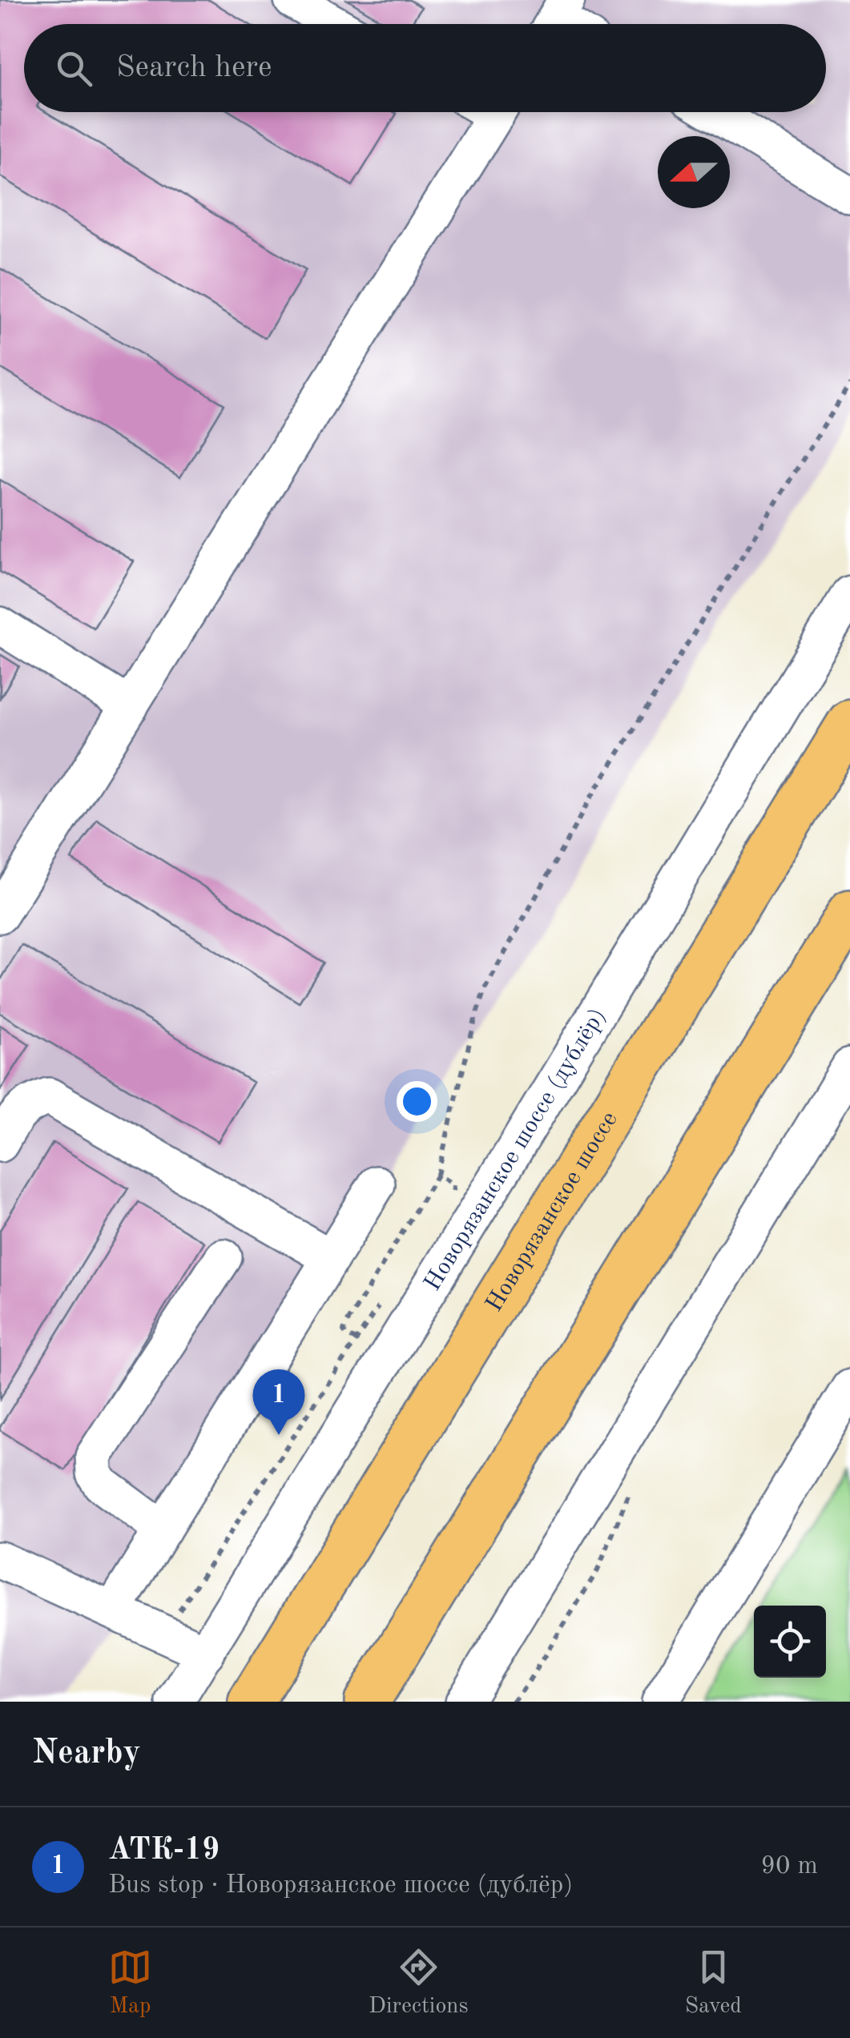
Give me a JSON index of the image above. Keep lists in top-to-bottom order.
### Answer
{
  "streets": {
    "highway": ["Новорязанское шоссе"],
    "street": ["Новорязанское шоссе (дублёр)"]
  },
  "north": "left",
  "page": {
    "search": "Search here",
    "pins": "1",
    "heading": "Nearby",
    "list": [
      {
        "mark": "1",
        "name": "АТК-19",
        "note": "Bus stop · Новорязанское шоссе (дублёр)",
        "value": "90 m"
      }
    ],
    "nav": ["Map", "Directions", "Saved"]
  }
}
